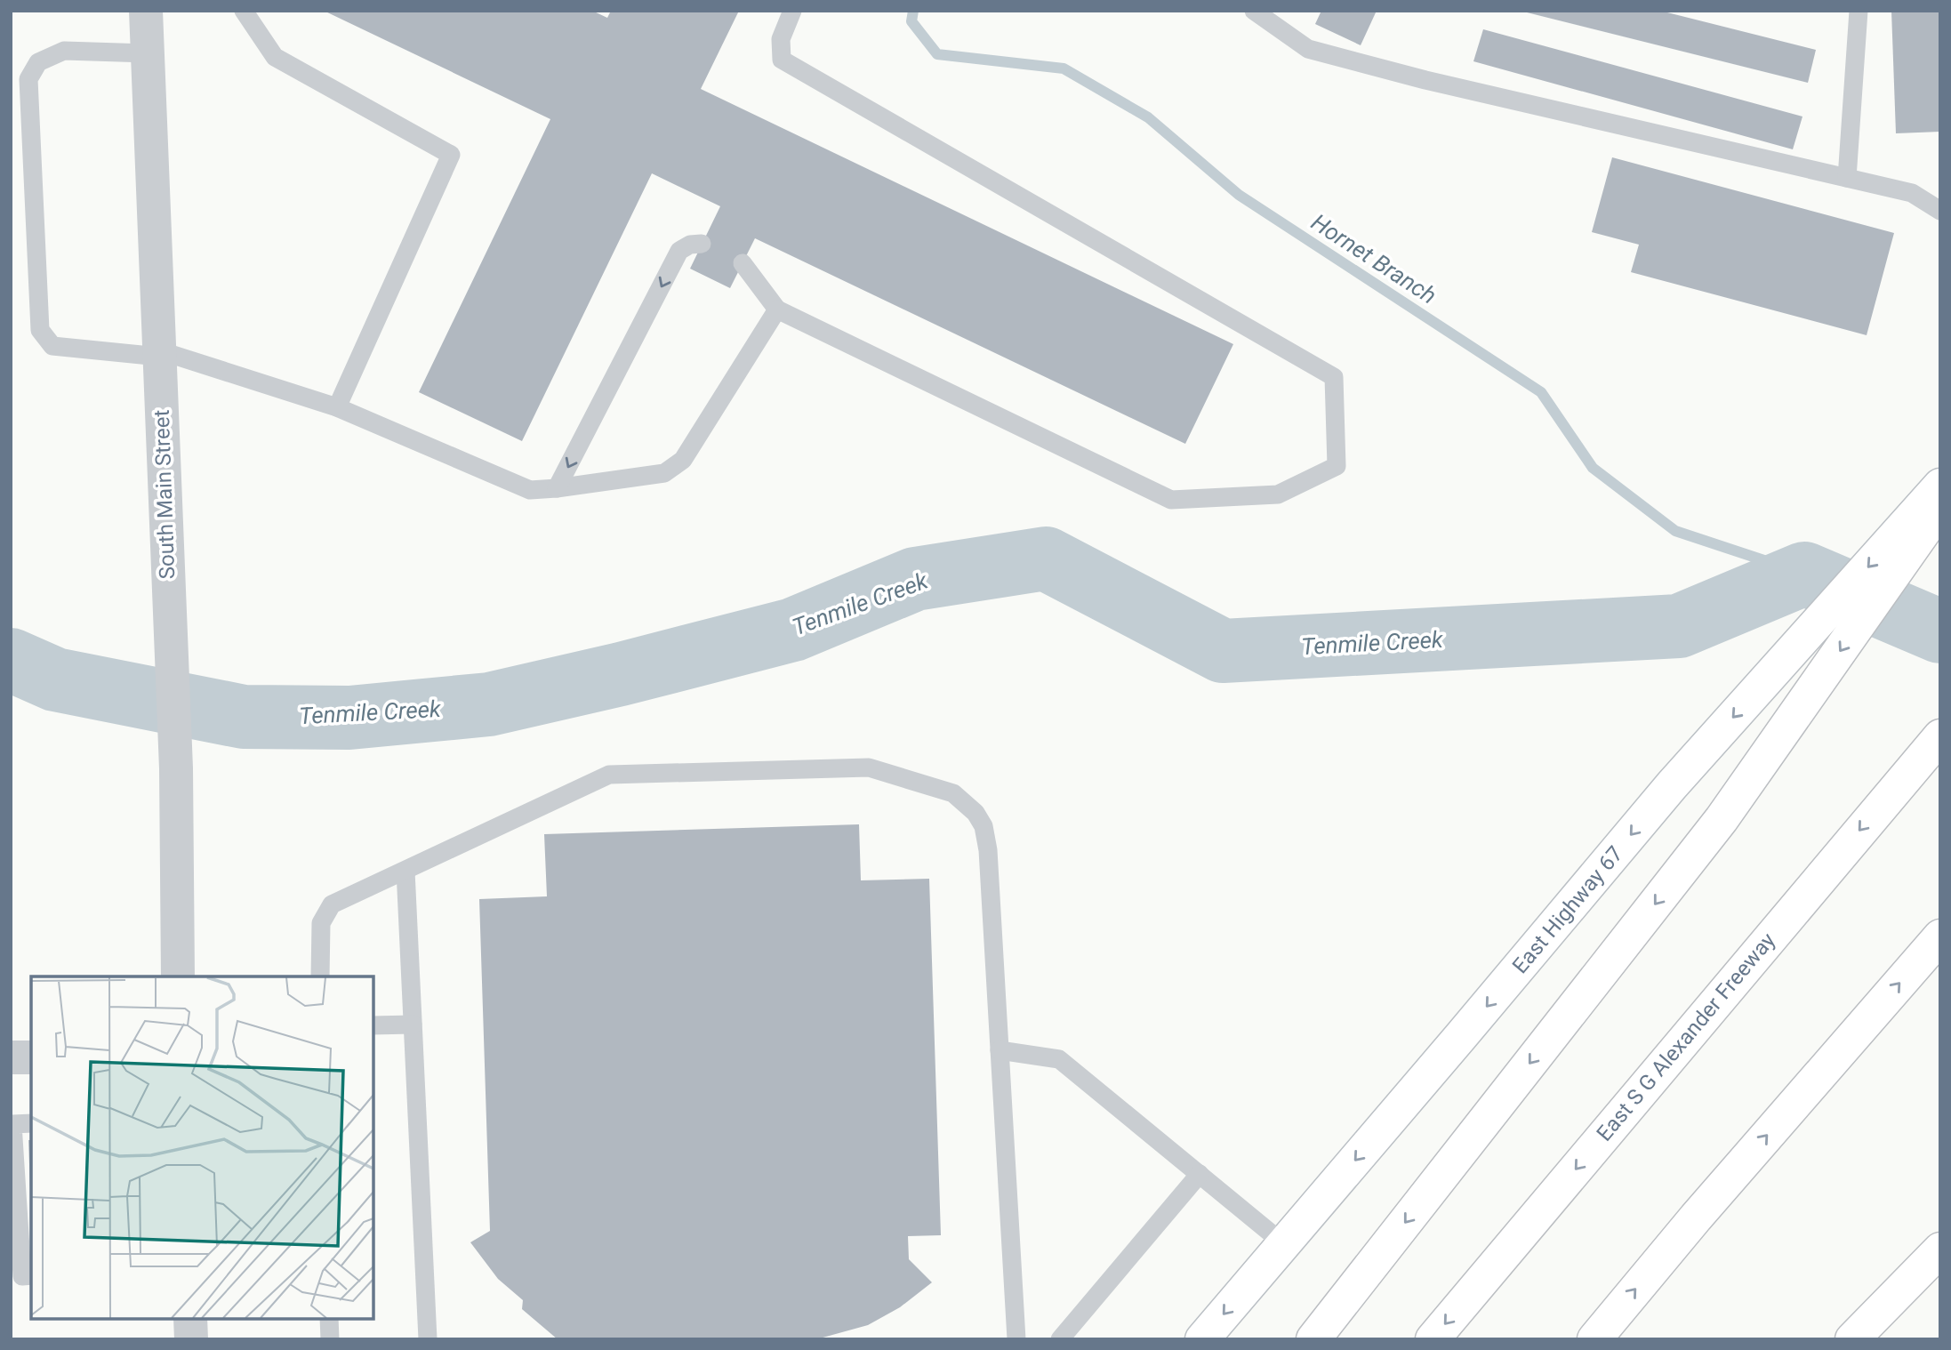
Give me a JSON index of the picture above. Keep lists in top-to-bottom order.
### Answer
{
  "streets": {
    "main road": ["East Highway 67", "East S G Alexander Freeway"],
    "street": ["South Main Street"]
  },
  "water": ["Hornet Branch", "Tenmile Creek"]
}
